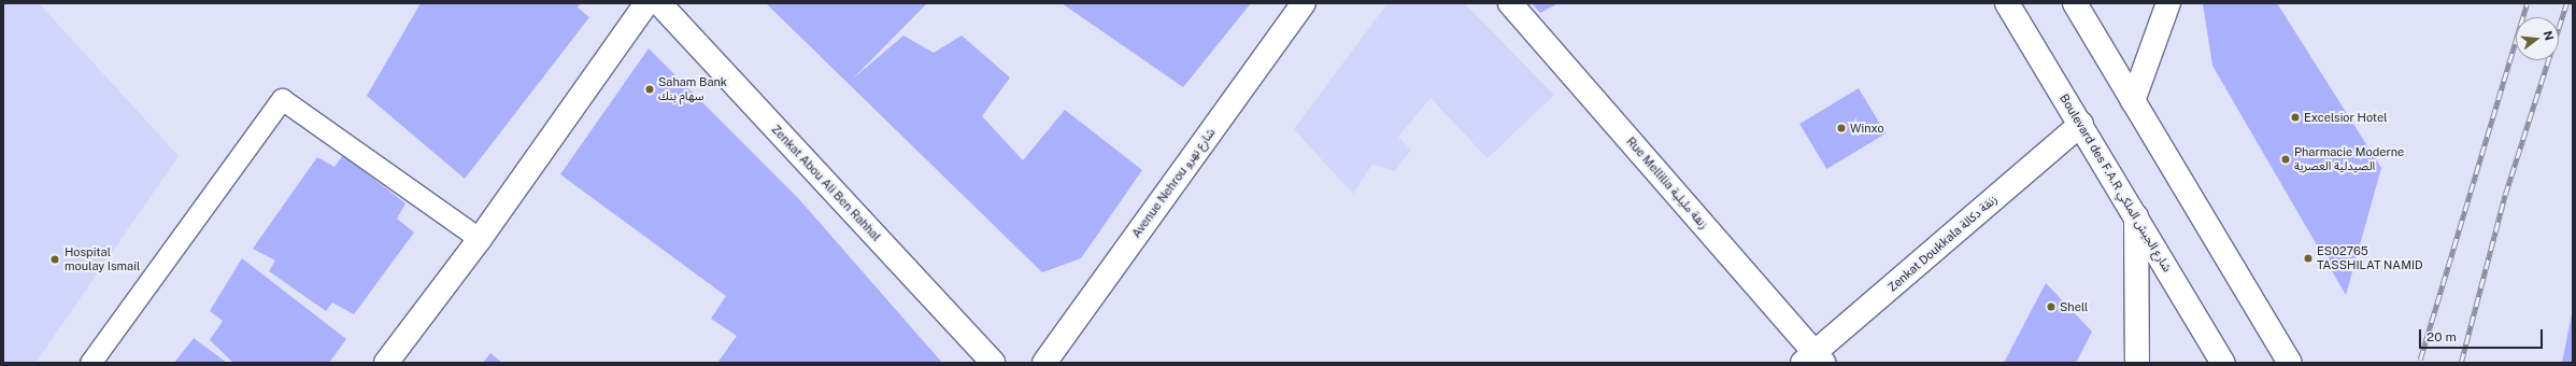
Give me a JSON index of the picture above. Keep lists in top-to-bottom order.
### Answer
{
  "streets": {
    "main road": [
      "Zenkat Abou Ali Ben Rahhal",
      "Avenue Nehrou شارع نهرو",
      "Rue Mellilia زنقة مليلية",
      "Boulevard des F.A.R شارع الجيش الملكي",
      "Zenkat Doukkala زنقة دكالة"
    ]
  },
  "crossings": [
    ["Rue Mellilia زنقة مليلية", "Zenkat Doukkala زنقة دكالة"],
    ["Boulevard des F.A.R شارع الجيش الملكي", "Zenkat Doukkala زنقة دكالة"]
  ],
  "places": [
    "Saham Bank سهام بنك",
    "Excelsior Hotel",
    "Winxo",
    "Pharmacie Moderne الصيدلية العصرية",
    "ES02765 TASSHILAT NAMID",
    "Hospital moulay Ismail",
    "Shell"
  ],
  "scale_bar": "20 m",
  "north": "right"
}
